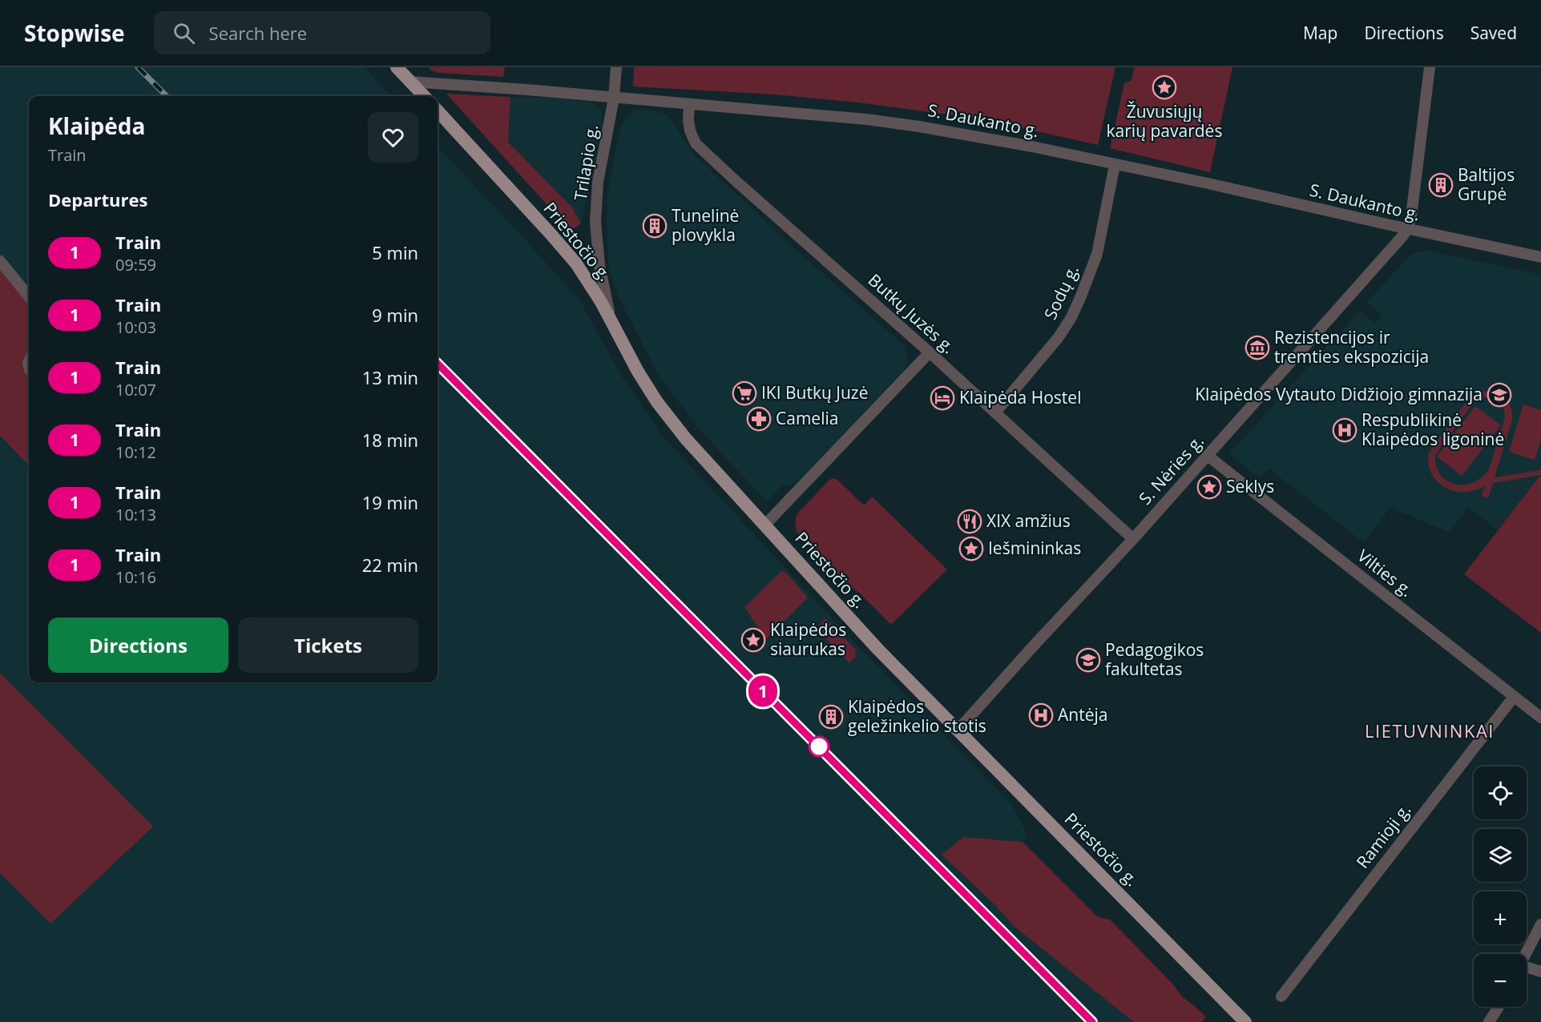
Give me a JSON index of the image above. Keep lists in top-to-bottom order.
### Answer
{
  "streets": {
    "main road": ["Priestočio g."],
    "street": [
      "S. Daukanto g.",
      "Trilapio g.",
      "Sodų g.",
      "Butkų Juzės g.",
      "S. Nėries g.",
      "Vilties g.",
      "Ramioji g."
    ]
  },
  "crossings": [
    ["S. Daukanto g.", "Trilapio g."],
    ["S. Daukanto g.", "Sodų g."],
    ["S. Daukanto g.", "Butkų Juzės g."],
    ["S. Daukanto g.", "S. Nėries g."],
    ["Trilapio g.", "Priestočio g."],
    ["Priestočio g.", "S. Nėries g."],
    ["Sodų g.", "Butkų Juzės g."],
    ["Butkų Juzės g.", "S. Nėries g."],
    ["S. Nėries g.", "Vilties g."],
    ["Vilties g.", "Ramioji g."]
  ],
  "districts": ["LIETUVNINKAI"],
  "places": {
    "place": [
      "Žuvusiųjų karių pavardės",
      "Seklys",
      "Iešmininkas",
      "Klaipėdos siaurukas"
    ],
    "building": ["Baltijos Grupė", "Tunelinė plovykla", "Klaipėdos geležinkelio stotis"],
    "museum": ["Rezistencijos ir tremties ekspozicija"],
    "supermarket": ["IKI Butkų Juzė"],
    "school or university": ["Klaipėdos Vytauto Didžiojo gimnazija", "Pedagogikos fakultetas"],
    "hotel": ["Klaipėda Hostel"],
    "pharmacy": ["Camelia"],
    "hospital": ["Respublikinė Klaipėdos ligoninė", "Antėja"],
    "restaurant": ["XIX amžius"]
  },
  "page": {
    "header": "Stopwise",
    "search": "Search here",
    "nav": ["Map", "Directions", "Saved"],
    "on_map": "1",
    "heading": [
      ["Klaipėda", "Train"],
      "Departures"
    ],
    "list": [
      {
        "mark": "1",
        "name": "Train",
        "note": "09:59",
        "value": "5 min"
      },
      {
        "mark": "1",
        "name": "Train",
        "note": "10:03",
        "value": "9 min"
      },
      {
        "mark": "1",
        "name": "Train",
        "note": "10:07",
        "value": "13 min"
      },
      {
        "mark": "1",
        "name": "Train",
        "note": "10:12",
        "value": "18 min"
      },
      {
        "mark": "1",
        "name": "Train",
        "note": "10:13",
        "value": "19 min"
      },
      {
        "mark": "1",
        "name": "Train",
        "note": "10:16",
        "value": "22 min"
      }
    ],
    "buttons": ["Directions", "Tickets"],
    "map_buttons": ["+", "−"]
  }
}
